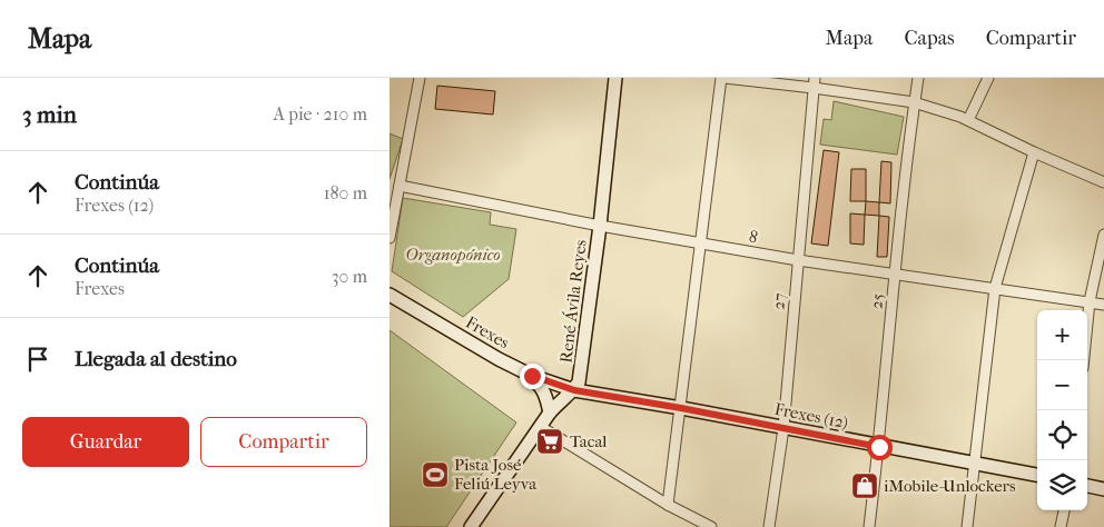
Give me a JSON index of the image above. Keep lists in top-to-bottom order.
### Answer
{
  "streets": {
    "main road": ["René Ávila Reyes", "Frexes", "Frexes (12)"],
    "street": ["8", "27", "25"]
  },
  "crossings": [
    ["8", "René Ávila Reyes"],
    ["8", "27"],
    ["8", "25"],
    ["René Ávila Reyes", "Frexes"],
    ["René Ávila Reyes", "Frexes (12)"],
    ["27", "Frexes (12)"],
    ["25", "Frexes (12)"],
    ["Frexes", "Frexes (12)"]
  ],
  "parks": ["Organopónico"],
  "places": {
    "supermarket": ["Tacal"],
    "sports": ["Pista José Feliú Leyva"],
    "shop": ["iMobile-Unlockers"]
  },
  "page": {
    "header": "Mapa",
    "nav": ["Mapa", "Capas", "Compartir"],
    "heading": ["3 min", "A pie · 210 m"],
    "list": [
      ["Continúa", "Frexes (12)", "180 m"],
      ["Continúa", "Frexes", "30 m"],
      "Llegada al destino"
    ],
    "map_buttons": ["+", "−"],
    "buttons": ["Guardar", "Compartir"]
  }
}
